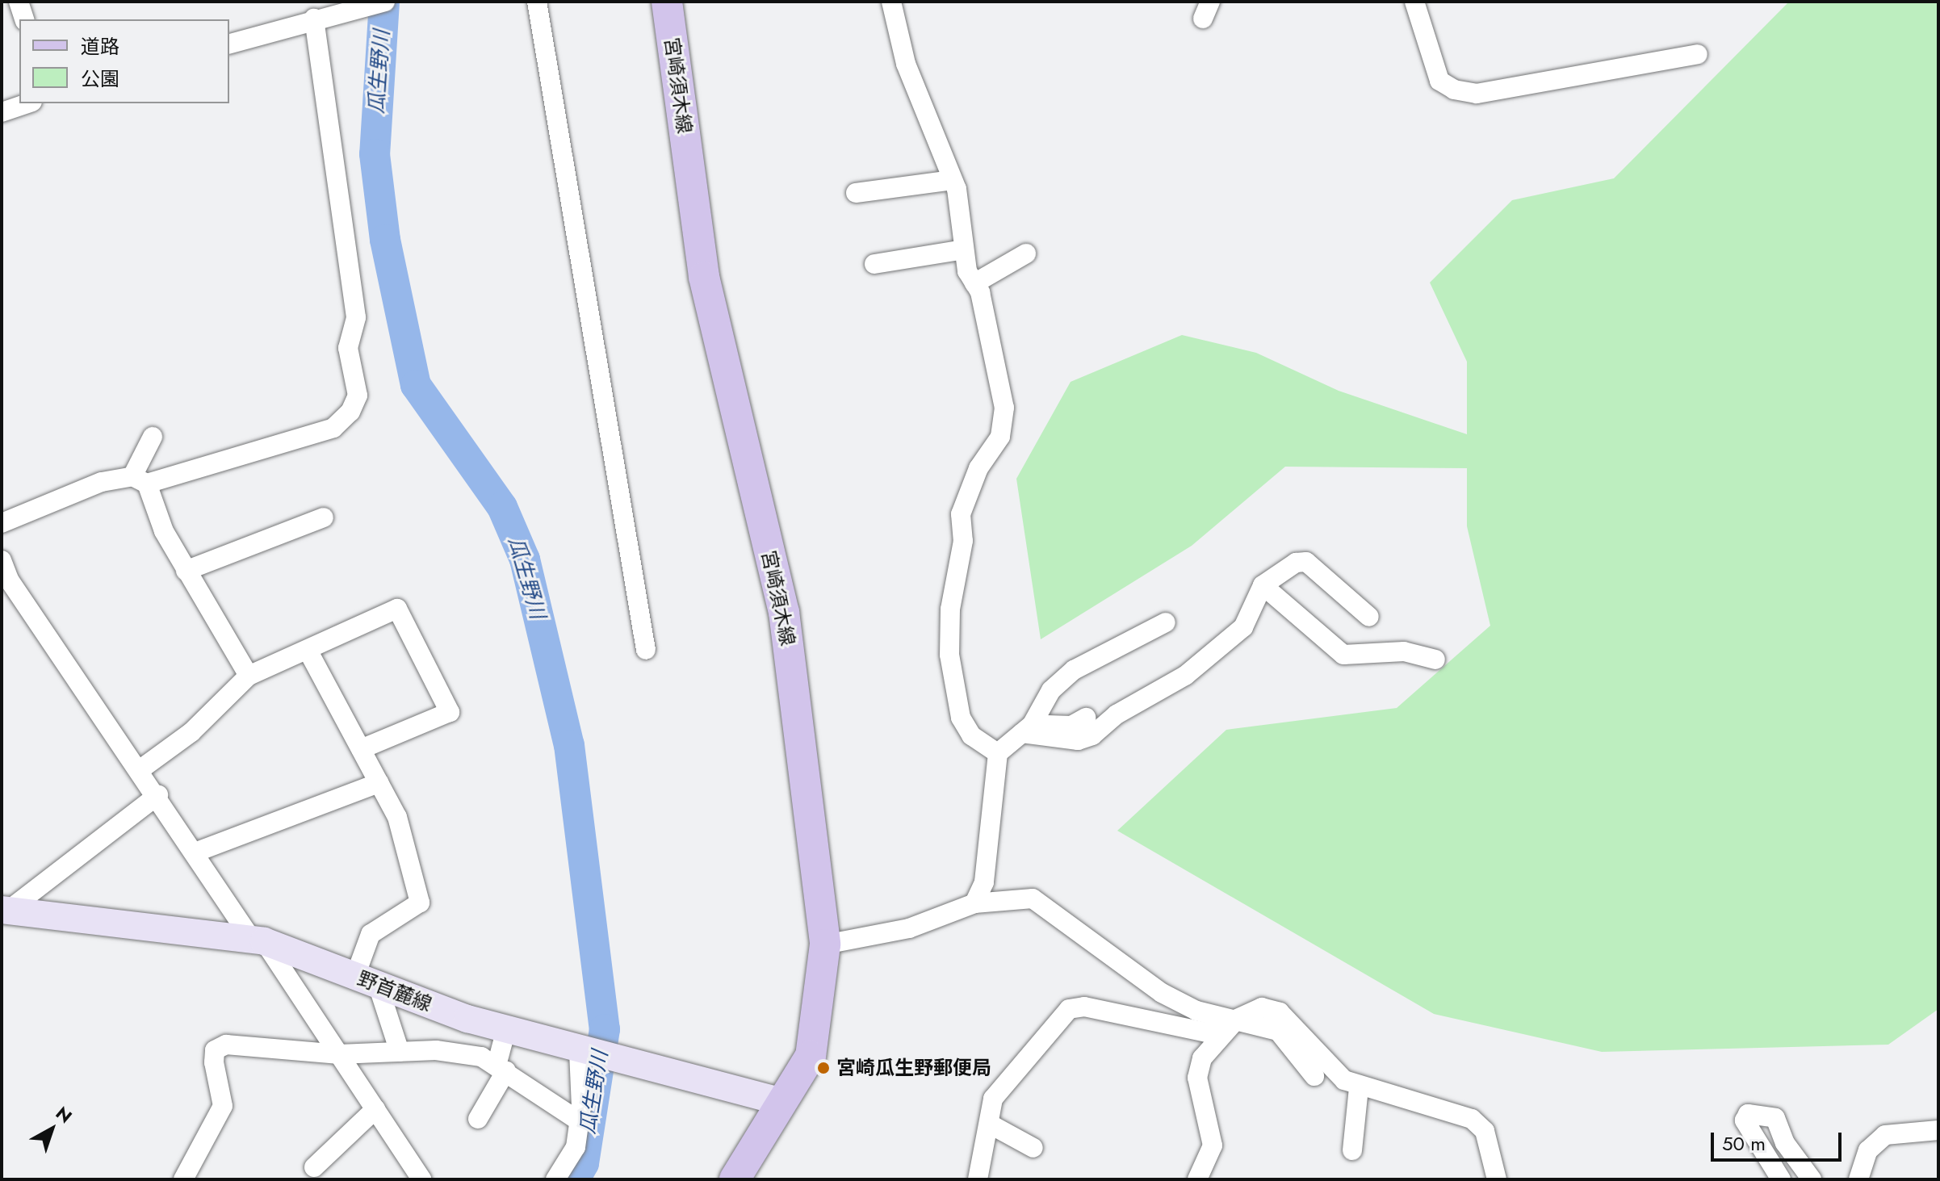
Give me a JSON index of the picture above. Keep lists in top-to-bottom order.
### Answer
{
  "streets": {
    "main road": ["宮崎須木線", "野首麓線"]
  },
  "crossings": [
    ["宮崎須木線", "野首麓線"]
  ],
  "water": ["瓜生野川"],
  "places": ["宮崎瓜生野郵便局"],
  "legend": ["道路", "公園"],
  "scale_bar": "50 m",
  "north": "top right"
}
